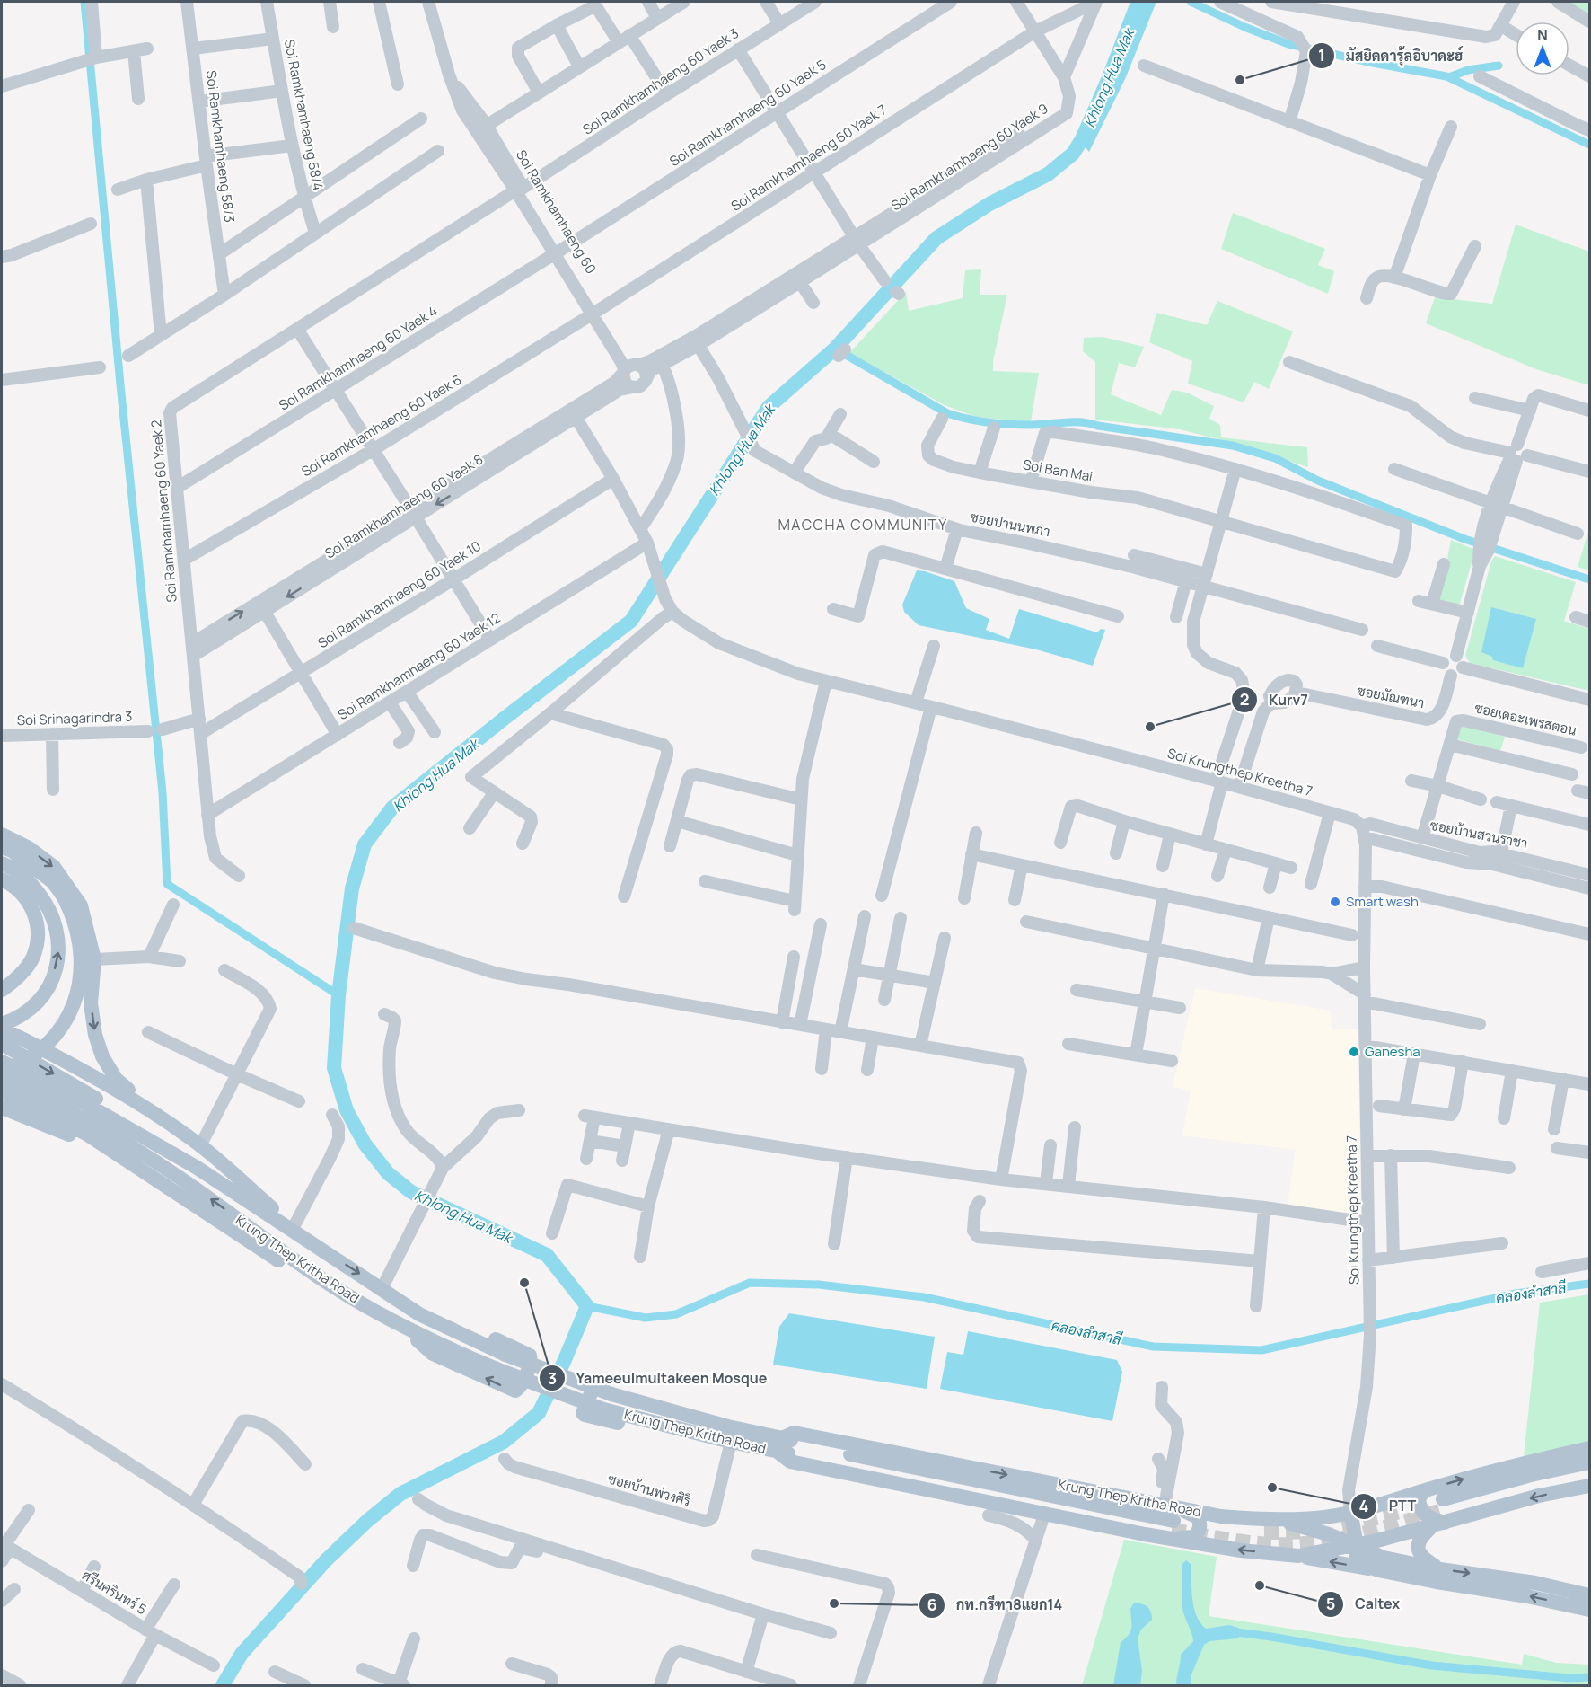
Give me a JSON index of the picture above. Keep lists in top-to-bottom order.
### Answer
{
  "streets": {
    "main road": ["Krung Thep Kritha Road"],
    "street": [
      "Soi Ramkhamhaeng 60 Yaek 3",
      "Soi Ramkhamhaeng 60 Yaek 5",
      "Soi Ramkhamhaeng 58/4",
      "Soi Ramkhamhaeng 58/3",
      "Soi Ramkhamhaeng 60 Yaek 9",
      "Soi Ramkhamhaeng 60 Yaek 7",
      "Soi Ramkhamhaeng 60",
      "Soi Ramkhamhaeng 60 Yaek 4",
      "Soi Ramkhamhaeng 60 Yaek 6",
      "Soi Ban Mai",
      "Soi Ramkhamhaeng 60 Yaek 8",
      "Soi Ramkhamhaeng 60 Yaek 2",
      "ซอยปานนพภา",
      "Soi Ramkhamhaeng 60 Yaek 10",
      "Soi Ramkhamhaeng 60 Yaek 12",
      "ซอยมัณฑนา",
      "Soi Srinagarindra 3",
      "ซอยเดอะเพรสตอน",
      "Soi Krungthep Kreetha 7",
      "ซอยบ้านสวนราชา",
      "ซอยบ้านพ่วงศิริ",
      "ศรีนครินทร์ 5"
    ]
  },
  "crossings": [
    ["Soi Ramkhamhaeng 60 Yaek 3", "Soi Ramkhamhaeng 60"],
    ["Soi Ramkhamhaeng 60 Yaek 3", "Soi Ramkhamhaeng 60 Yaek 2"],
    ["Soi Ramkhamhaeng 60 Yaek 5", "Soi Ramkhamhaeng 60"],
    ["Soi Ramkhamhaeng 60 Yaek 5", "Soi Ramkhamhaeng 60 Yaek 4"],
    ["Soi Ramkhamhaeng 60 Yaek 9", "Soi Ramkhamhaeng 60"],
    ["Soi Ramkhamhaeng 60 Yaek 9", "Soi Ramkhamhaeng 60 Yaek 8"],
    ["Soi Ramkhamhaeng 60 Yaek 9", "ซอยปานนพภา"],
    ["Soi Ramkhamhaeng 60 Yaek 7", "Soi Ramkhamhaeng 60"],
    ["Soi Ramkhamhaeng 60 Yaek 7", "Soi Ramkhamhaeng 60 Yaek 6"],
    ["Soi Ramkhamhaeng 60", "Soi Ramkhamhaeng 60 Yaek 4"],
    ["Soi Ramkhamhaeng 60", "Soi Ramkhamhaeng 60 Yaek 6"],
    ["Soi Ramkhamhaeng 60", "Soi Ramkhamhaeng 60 Yaek 8"],
    ["Soi Ramkhamhaeng 60", "Soi Ramkhamhaeng 60 Yaek 2"],
    ["Soi Ramkhamhaeng 60 Yaek 4", "Soi Ramkhamhaeng 60 Yaek 2"],
    ["Soi Ramkhamhaeng 60 Yaek 6", "Soi Ramkhamhaeng 60 Yaek 2"],
    ["Soi Ramkhamhaeng 60 Yaek 8", "Soi Ramkhamhaeng 60 Yaek 2"],
    ["Soi Ramkhamhaeng 60 Yaek 8", "Soi Krungthep Kreetha 7"],
    ["Soi Ramkhamhaeng 60 Yaek 2", "Soi Ramkhamhaeng 60 Yaek 10"],
    ["Soi Ramkhamhaeng 60 Yaek 2", "Soi Ramkhamhaeng 60 Yaek 12"],
    ["Soi Ramkhamhaeng 60 Yaek 10", "Soi Krungthep Kreetha 7"],
    ["Soi Ramkhamhaeng 60 Yaek 12", "Soi Krungthep Kreetha 7"],
    ["ซอยเดอะเพรสตอน", "ซอยบ้านสวนราชา"],
    ["Soi Krungthep Kreetha 7", "ซอยบ้านสวนราชา"],
    ["Soi Krungthep Kreetha 7", "Krung Thep Kritha Road"],
    ["Krung Thep Kritha Road", "ซอยบ้านพ่วงศิริ"]
  ],
  "districts": ["MACCHA COMMUNITY"],
  "water": ["Khlong Hua Mak", "คลองลำสาลี"],
  "places": [
    "มัสยิดดารุ้ลอิบาดะฮ์",
    "Kurv7",
    "Smart wash",
    "Ganesha",
    "Yameeulmultakeen Mosque",
    "PTT",
    "Caltex",
    "กท.กรีฑา8แยก14"
  ],
  "north": "top"
}
